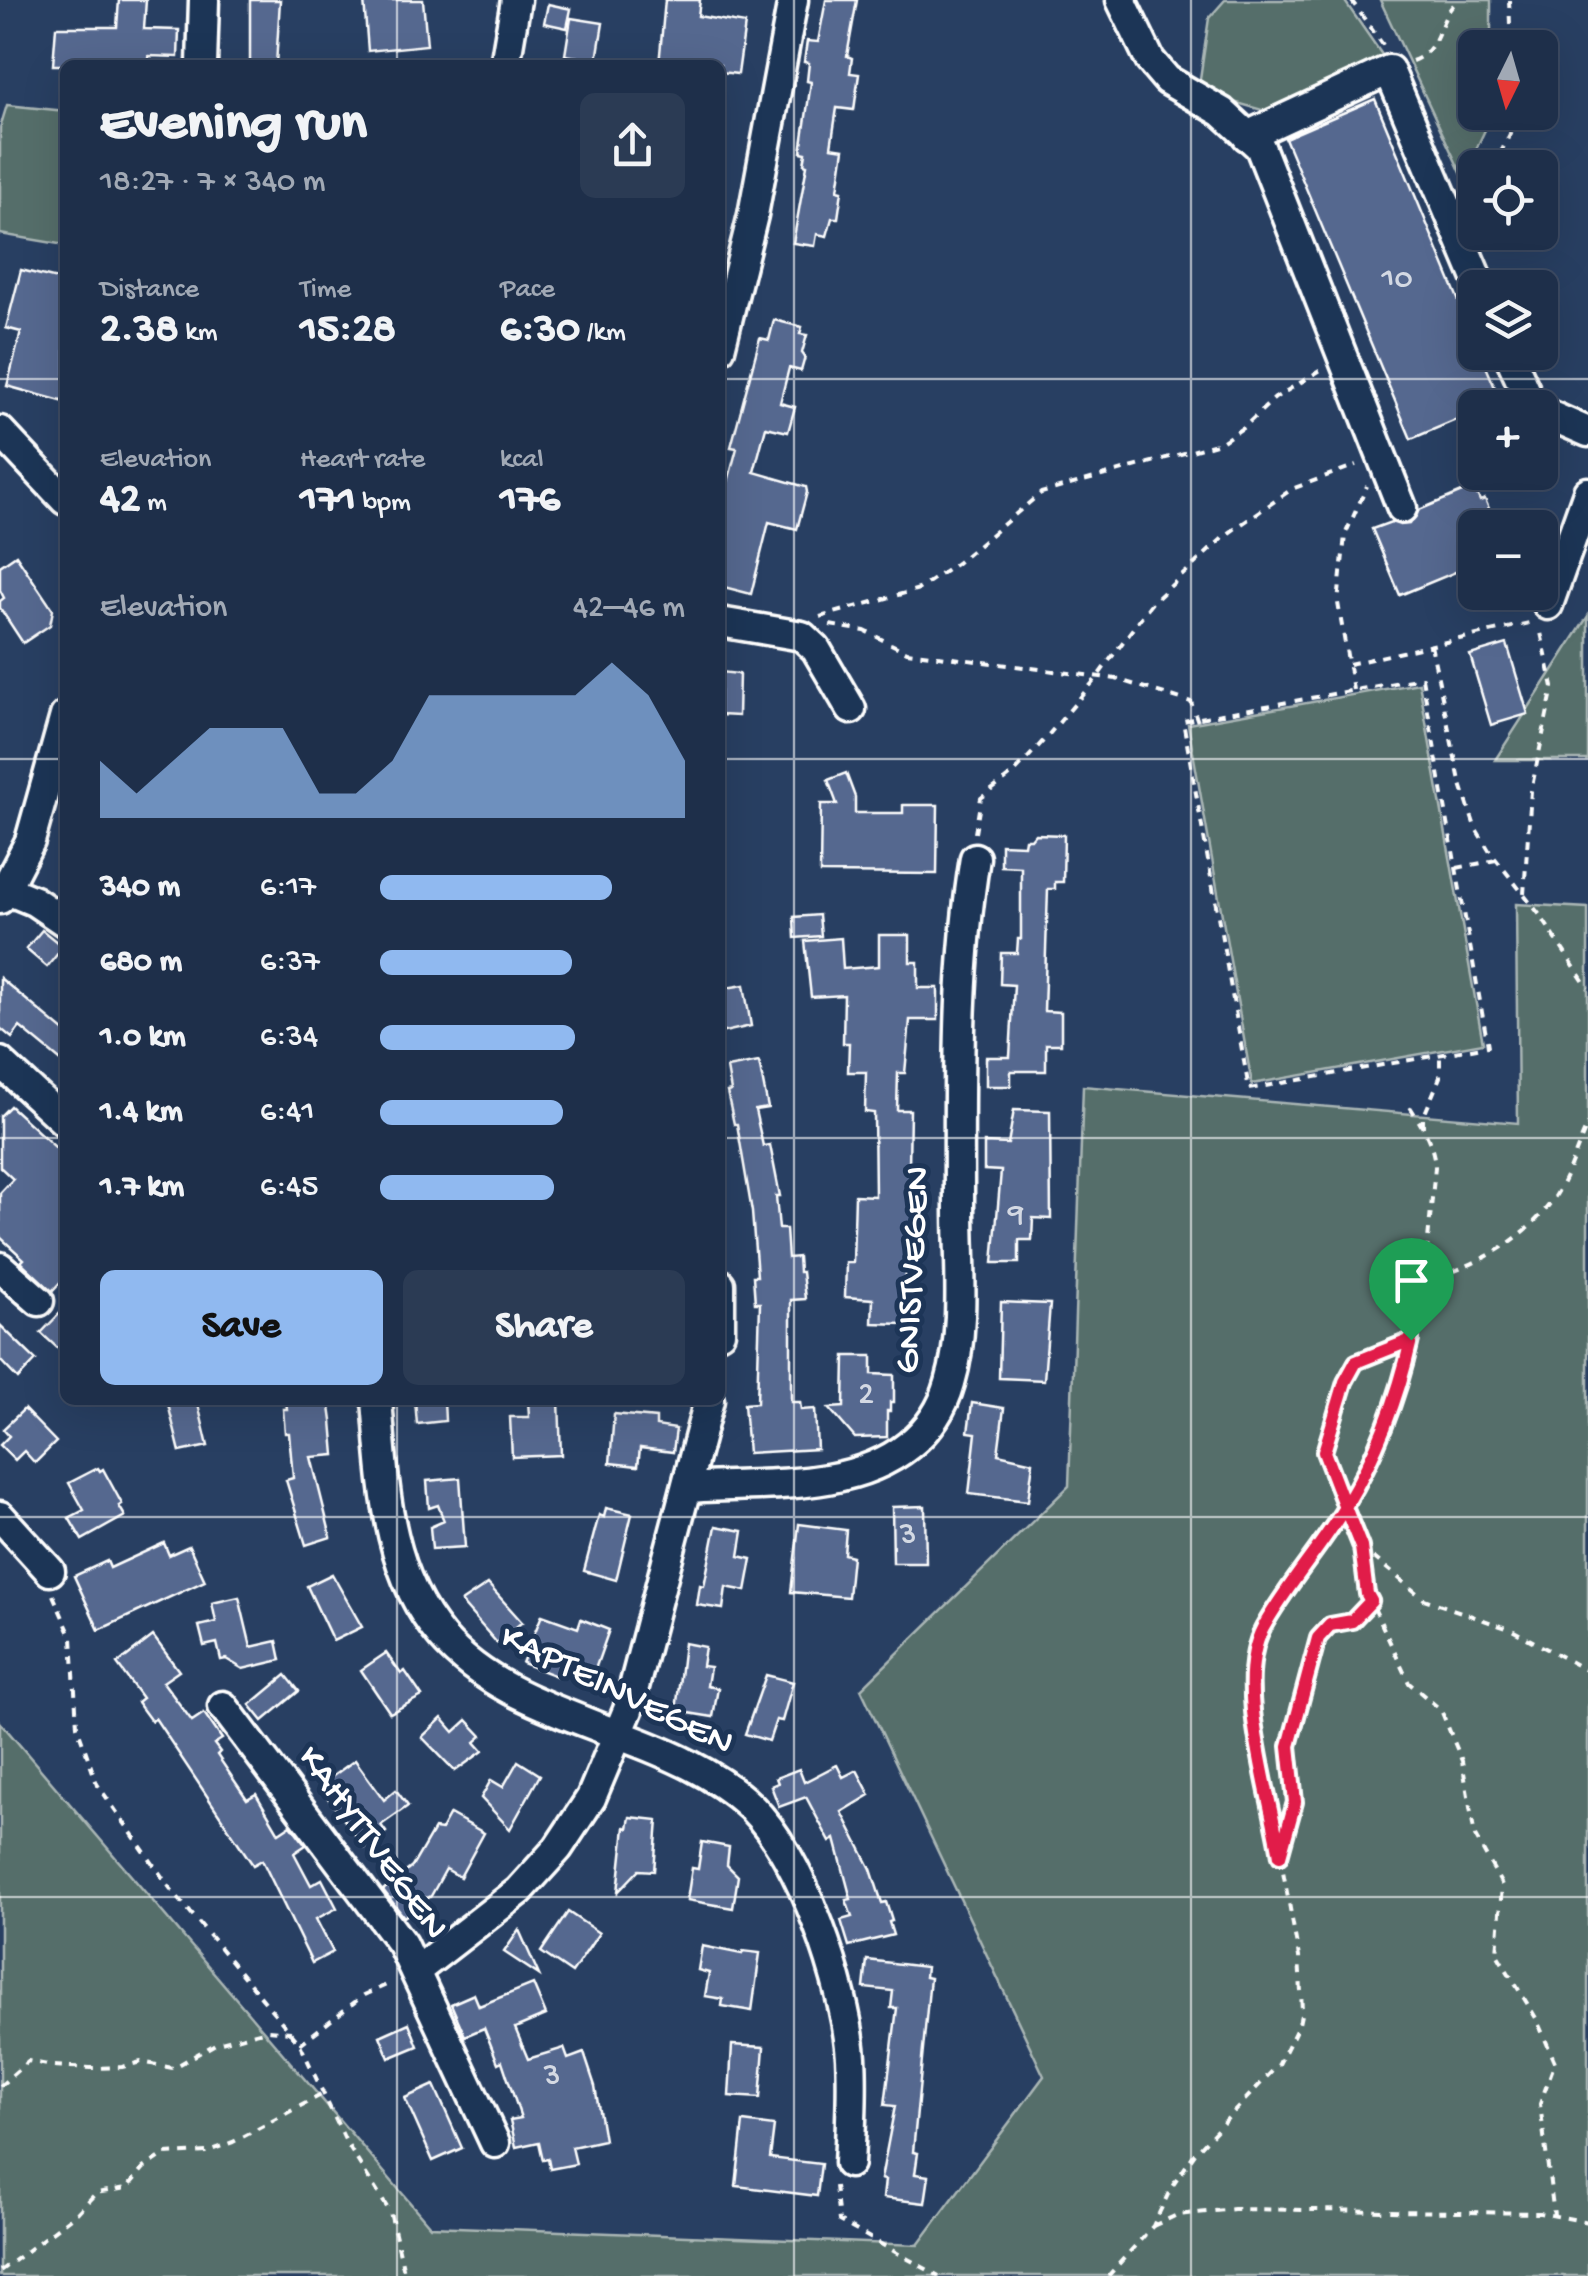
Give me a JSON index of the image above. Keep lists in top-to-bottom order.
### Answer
{
  "streets": {
    "street": ["GNISTVEGEN", "KAPTEINVEGEN", "KAHYTTVEGEN"]
  },
  "house_numbers": [
    "10",
    "9",
    "2",
    "3",
    "3"
  ],
  "north": "bottom",
  "page": {
    "map_buttons": ["+", "−"],
    "heading": ["Evening run", "18:27 · 7 × 340 m"],
    "stats": [
      ["Distance", "2.38 km"],
      ["Time", "15:28"],
      ["Pace", "6:30 /km"],
      ["Elevation", "42 m"],
      ["Heart rate", "171 bpm"],
      ["kcal", "176"]
    ],
    "chart": ["Elevation", "42–46 m"],
    "list": [
      {
        "name": "340 m",
        "note": "6:17"
      },
      {
        "name": "680 m",
        "note": "6:37"
      },
      {
        "name": "1.0 km",
        "note": "6:34"
      },
      {
        "name": "1.4 km",
        "note": "6:41"
      },
      {
        "name": "1.7 km",
        "note": "6:45"
      }
    ],
    "buttons": ["Save", "Share"]
  }
}
